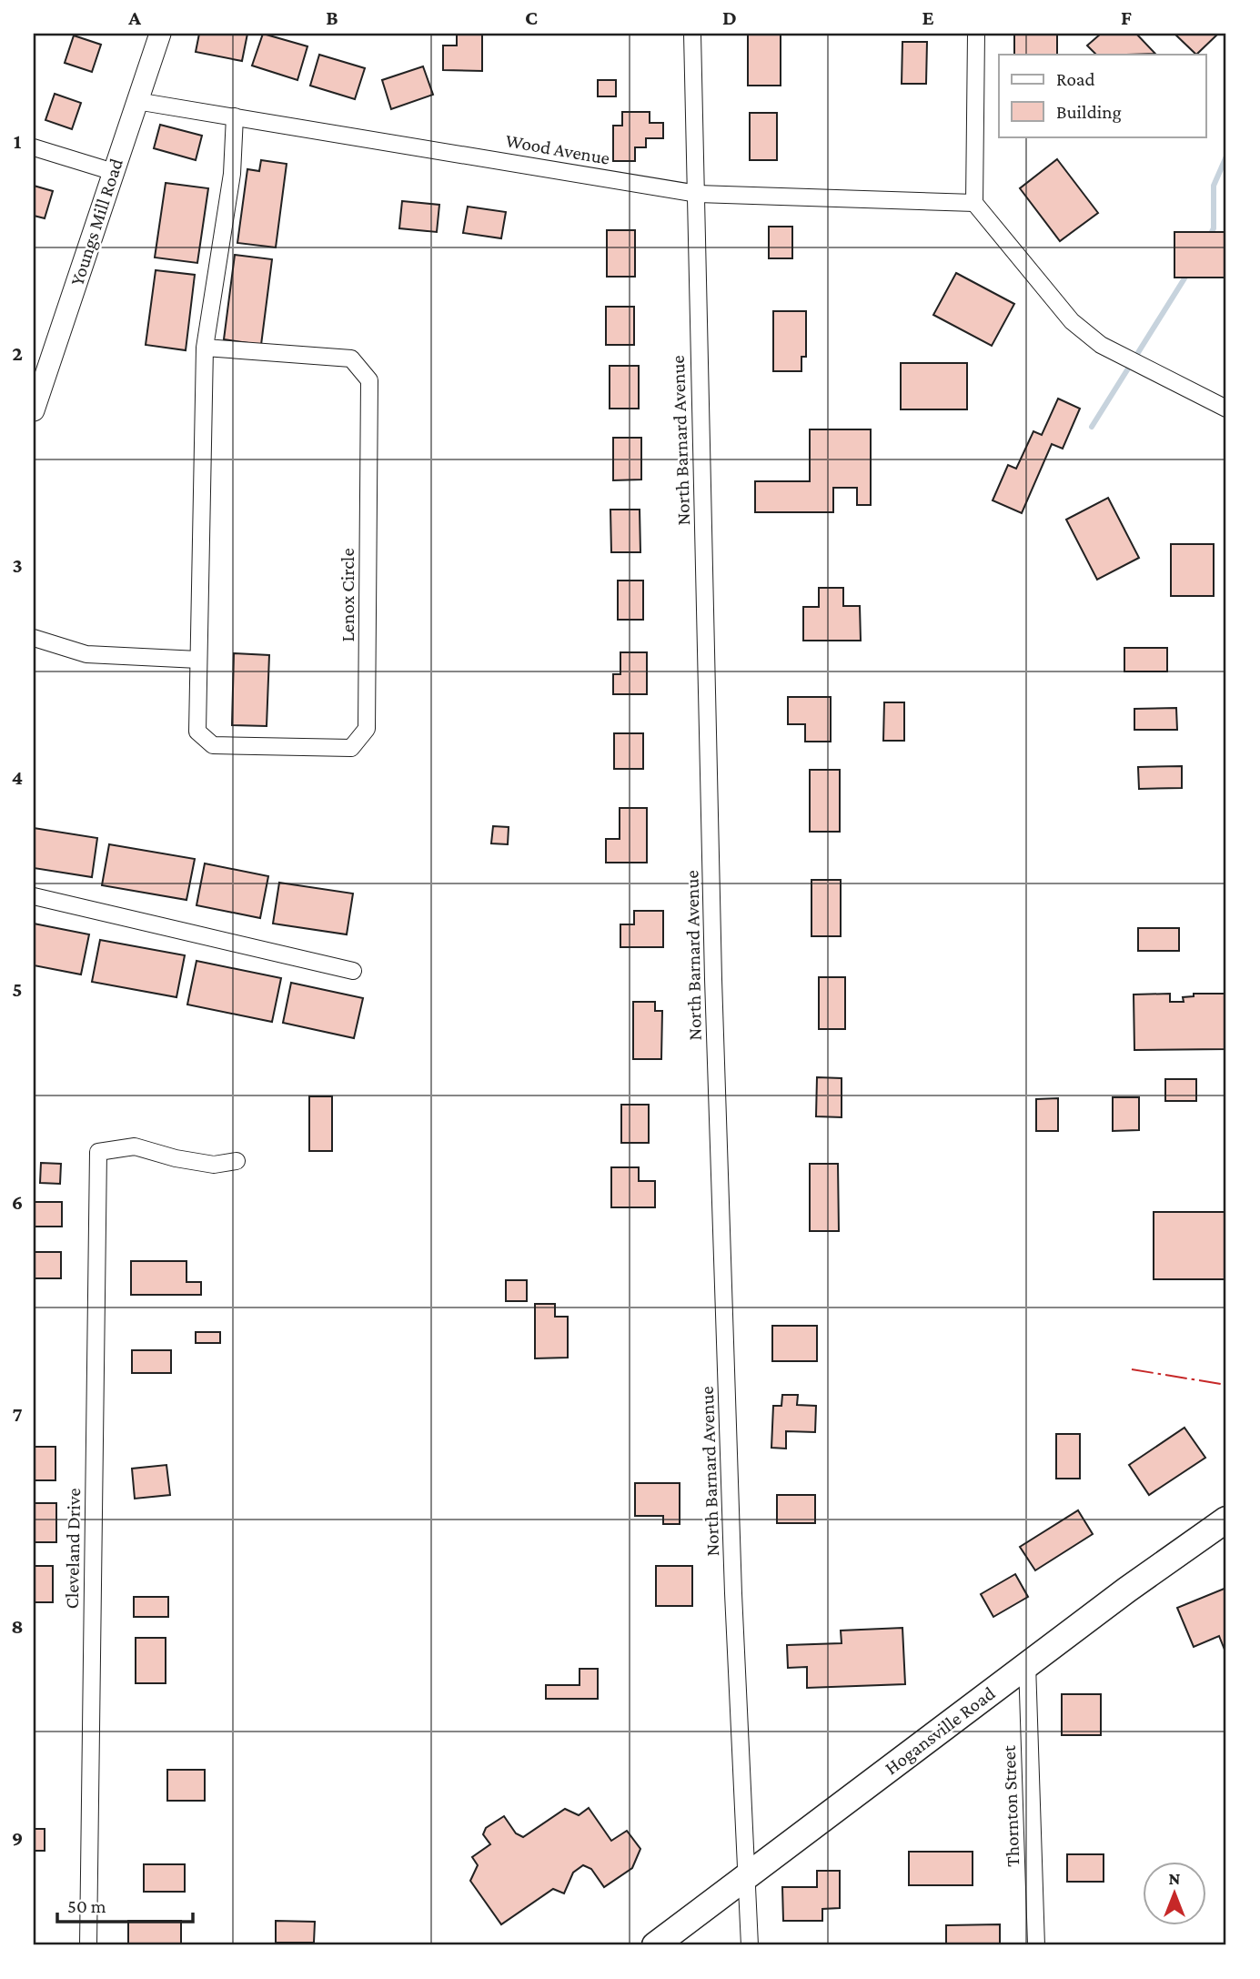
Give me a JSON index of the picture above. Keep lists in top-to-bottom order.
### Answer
{
  "streets": {
    "main road": ["Hogansville Road"],
    "street": [
      "Wood Avenue",
      "Youngs Mill Road",
      "North Barnard Avenue",
      "Lenox Circle",
      "Cleveland Drive",
      "Thornton Street"
    ]
  },
  "crossings": [
    ["Wood Avenue", "Youngs Mill Road"],
    ["Wood Avenue", "North Barnard Avenue"],
    ["Wood Avenue", "Lenox Circle"],
    ["North Barnard Avenue", "Hogansville Road"],
    ["Hogansville Road", "Thornton Street"]
  ],
  "legend": ["Road", "Building"],
  "scale_bar": "50 m",
  "north": "top",
  "grid": {
    "columns": [
      "A",
      "B",
      "C",
      "D",
      "E",
      "F"
    ],
    "rows": [
      "1",
      "2",
      "3",
      "4",
      "5",
      "6",
      "7",
      "8",
      "9"
    ]
  }
}
